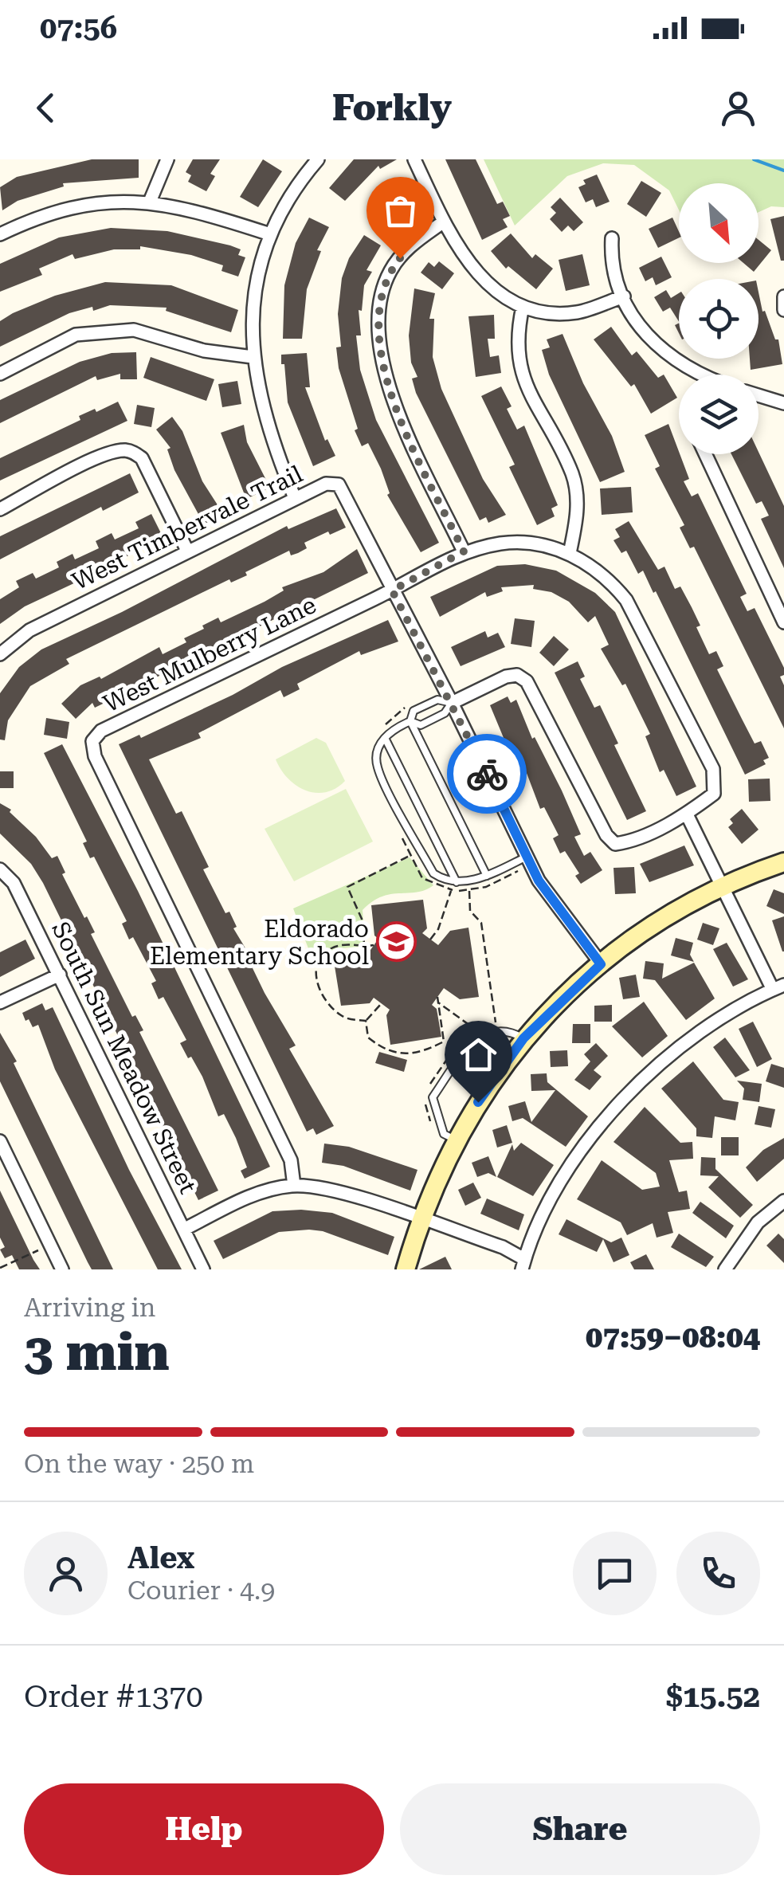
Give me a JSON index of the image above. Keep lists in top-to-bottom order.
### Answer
{
  "streets": {
    "street": ["West Timbervale Trail", "West Mulberry Lane", "South Sun Meadow Street"]
  },
  "crossings": [
    ["West Timbervale Trail", "West Mulberry Lane"]
  ],
  "places": {
    "school or university": ["Eldorado Elementary School"]
  },
  "north": "bottom right",
  "page": {
    "status": "07:56",
    "header": "Forkly",
    "heading": ["3 min", "Arriving in", "07:59–08:04"],
    "panel": [
      "Alex",
      "Courier · 4.9",
      "Order #1370",
      "$15.52"
    ],
    "bar": "On the way · 250 m",
    "buttons": ["Help", "Share"]
  }
}
